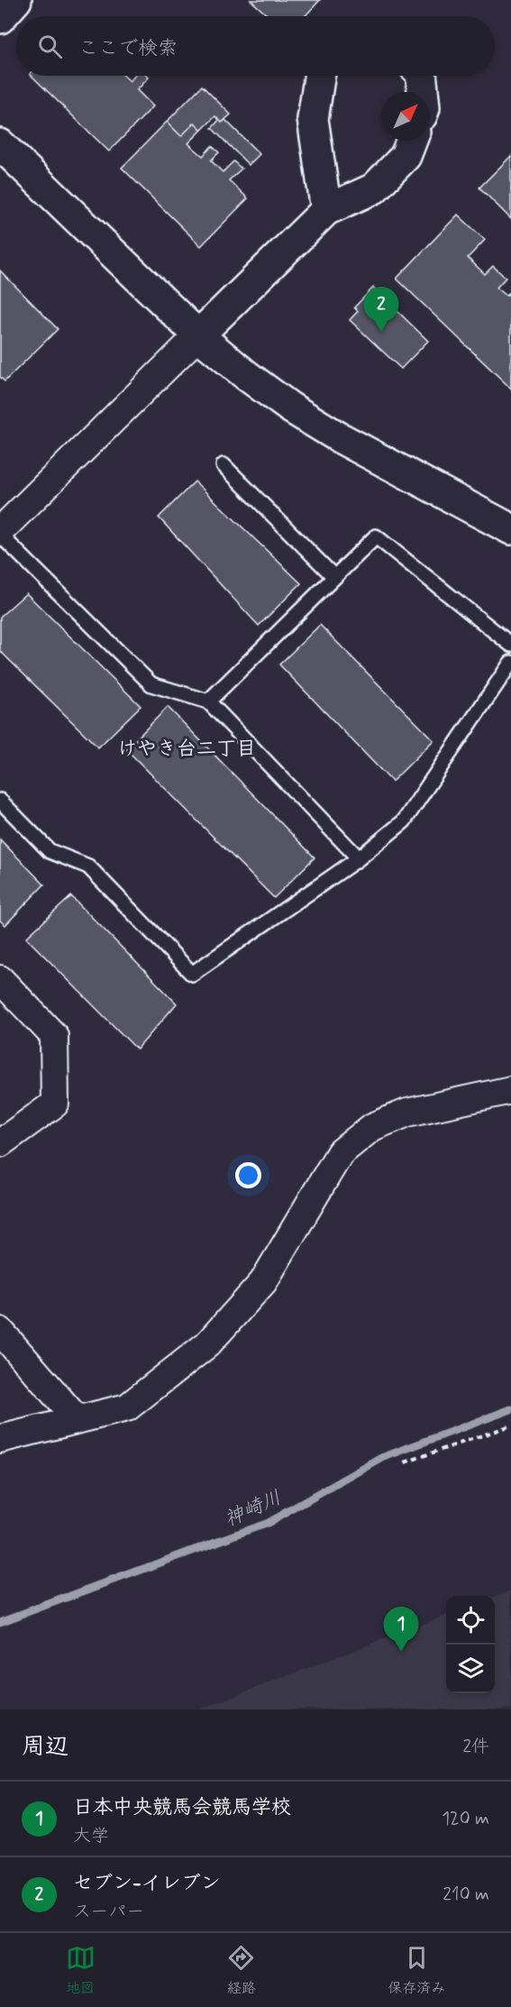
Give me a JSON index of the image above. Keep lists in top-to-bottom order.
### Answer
{
  "districts": ["けやき台二丁目"],
  "water": ["神崎川"],
  "north": "top right",
  "page": {
    "search": "ここで検索",
    "pins": ["2", "1"],
    "heading": ["周辺", "2件"],
    "list": [
      {
        "mark": "1",
        "name": "日本中央競馬会競馬学校",
        "note": "大学",
        "value": "120 m"
      },
      {
        "mark": "2",
        "name": "セブン-イレブン",
        "note": "スーパー",
        "value": "210 m"
      }
    ],
    "nav": ["地図", "経路", "保存済み"]
  }
}
